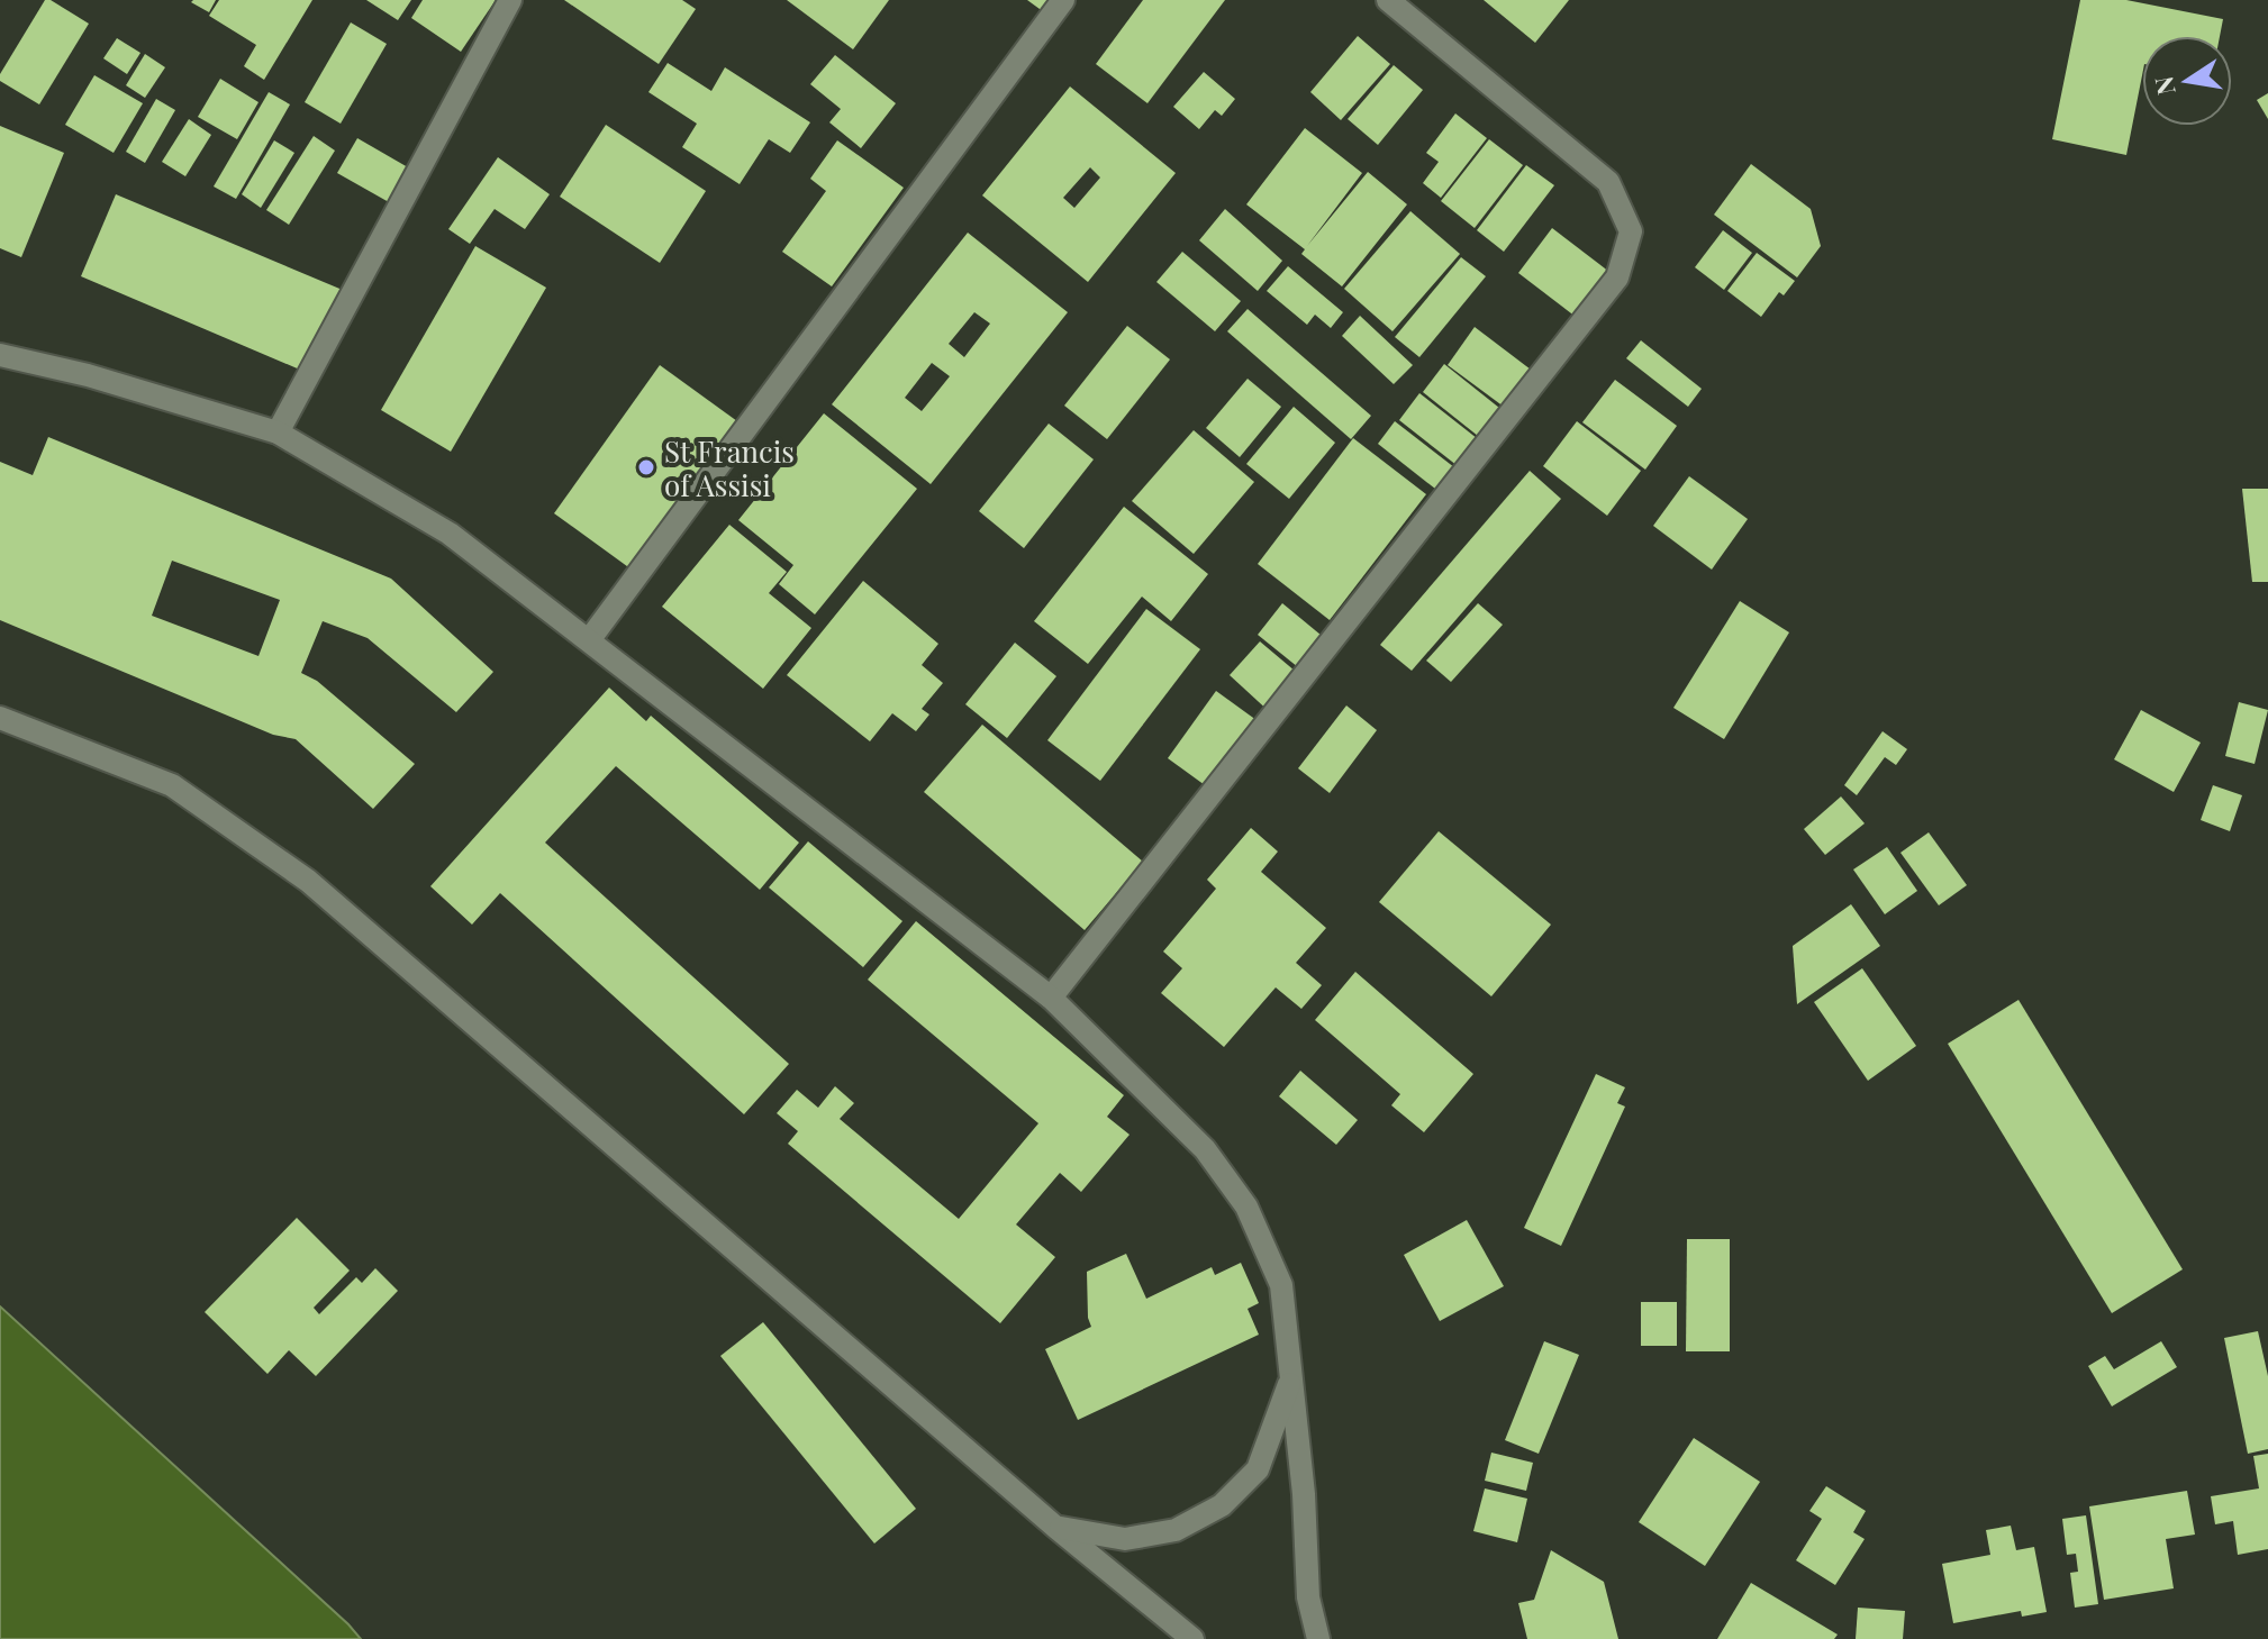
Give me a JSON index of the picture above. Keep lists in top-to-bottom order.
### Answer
{
  "places": ["St Francis of Assisi"],
  "north": "left"
}
